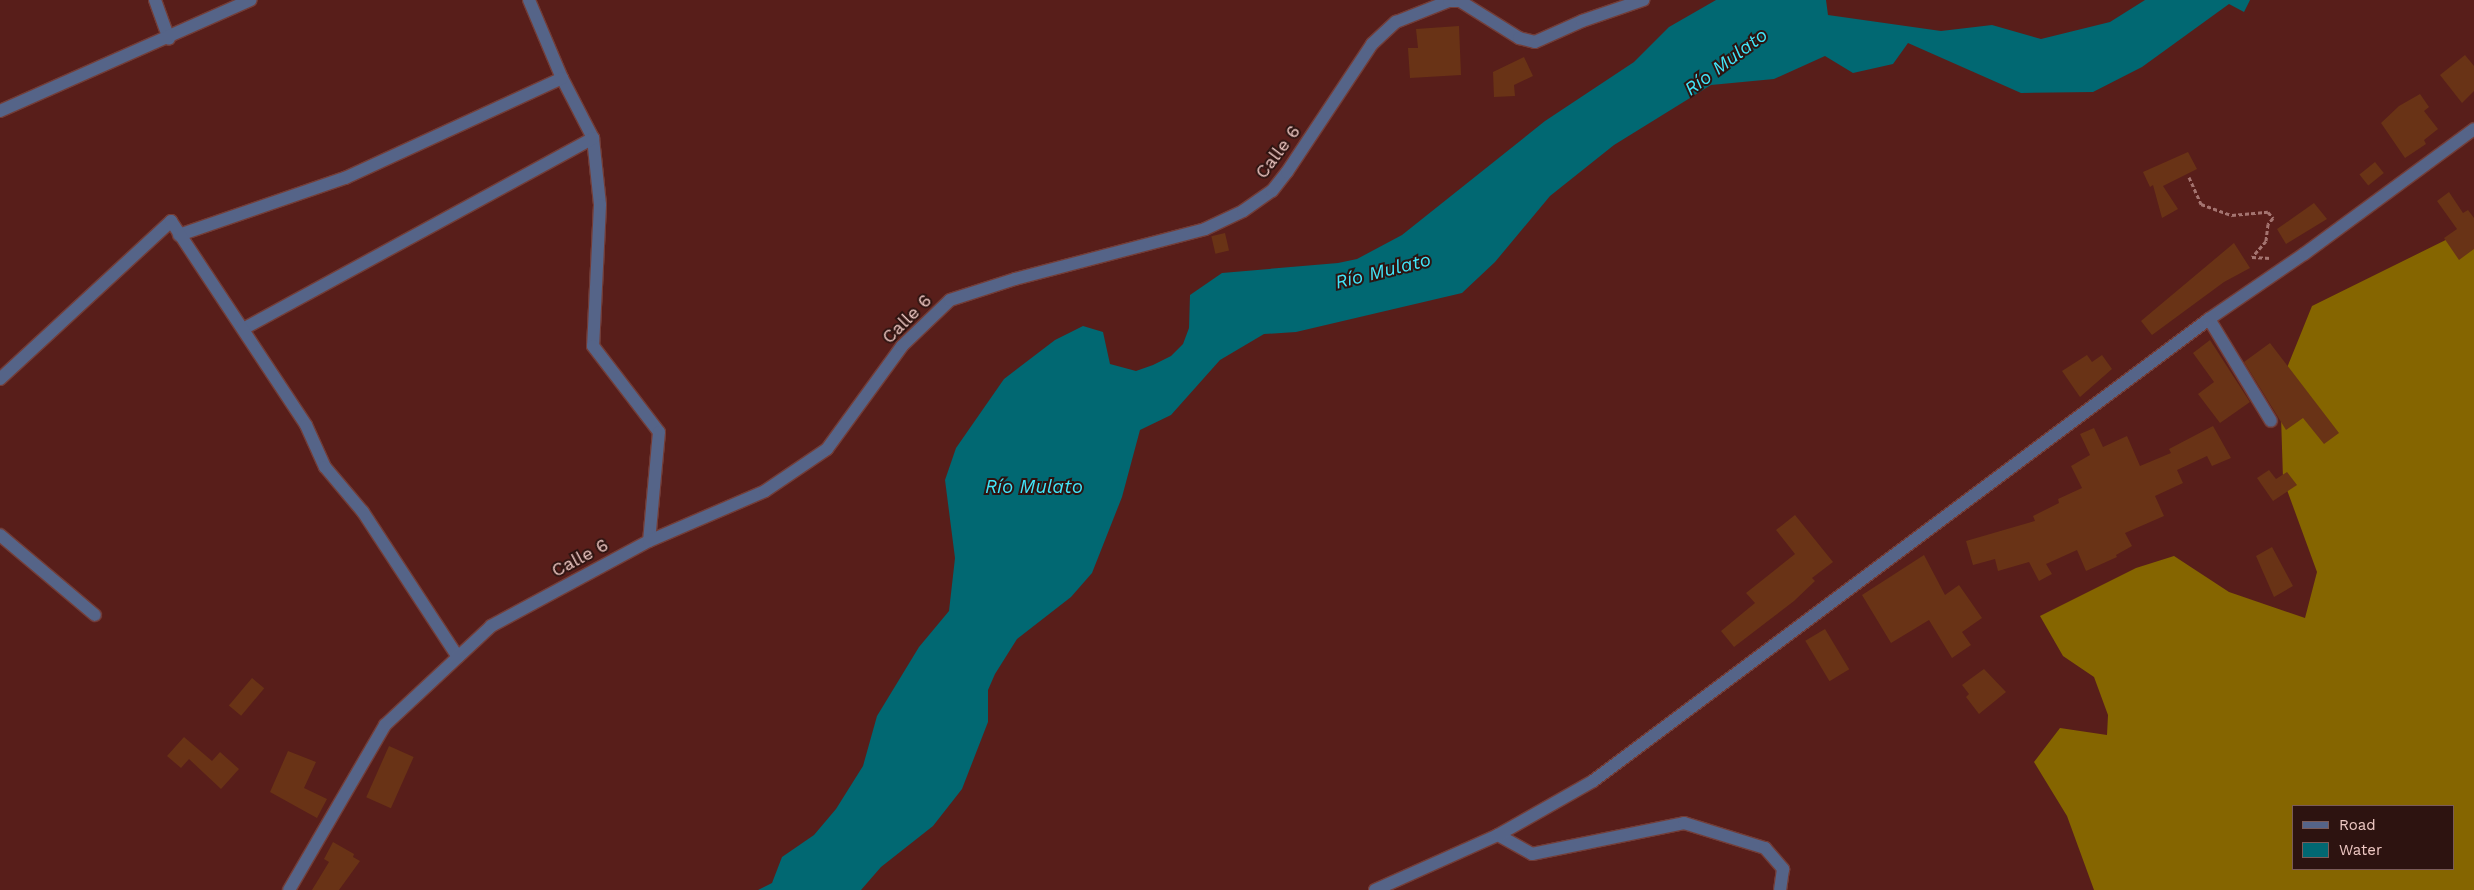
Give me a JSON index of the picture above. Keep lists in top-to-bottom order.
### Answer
{
  "streets": {
    "street": ["Calle 6"]
  },
  "water": ["Río Mulato"],
  "legend": ["Road", "Water"]
}
